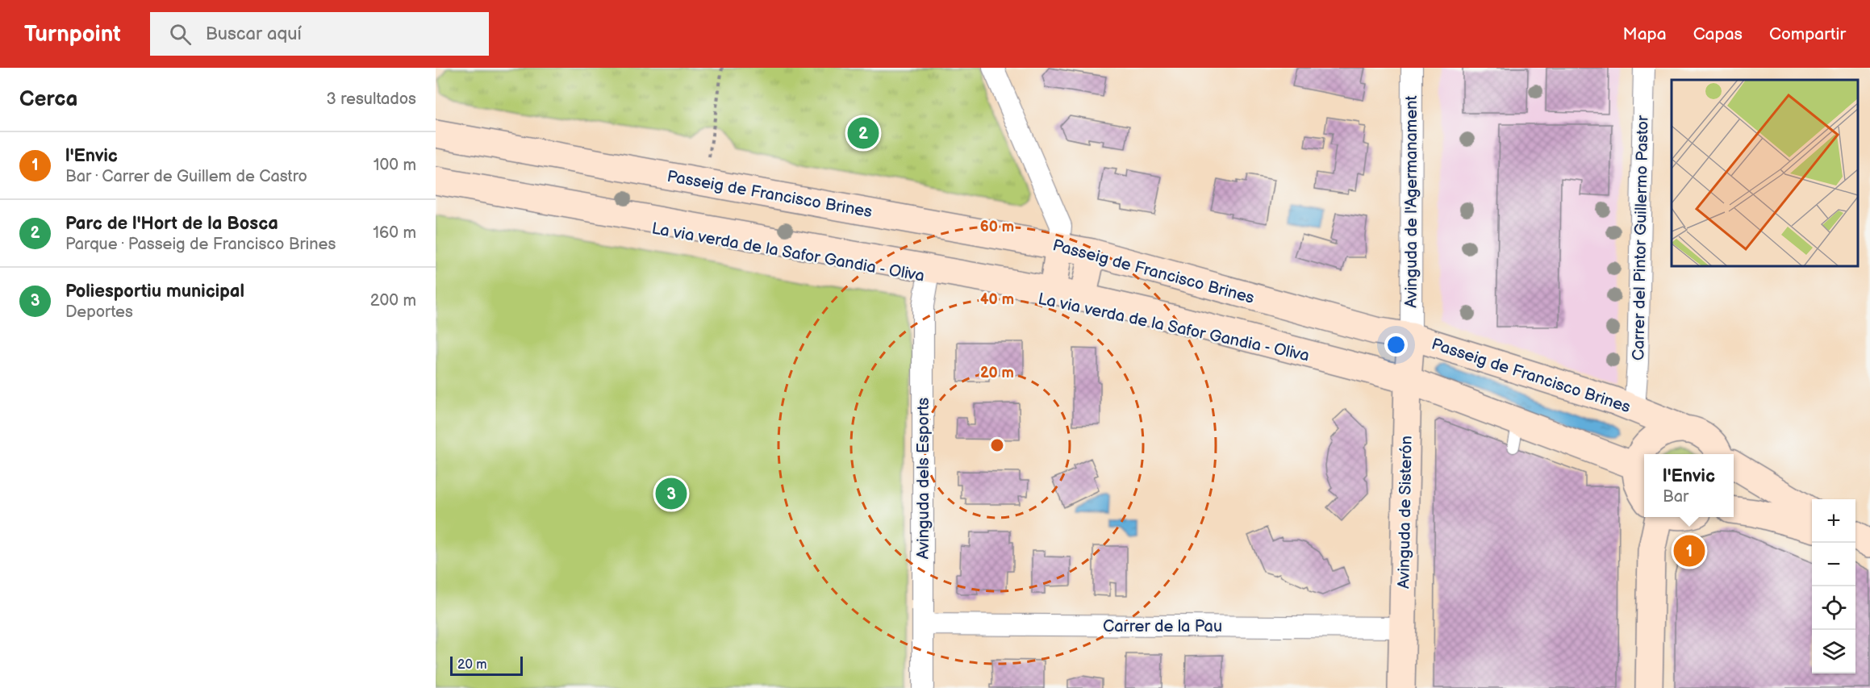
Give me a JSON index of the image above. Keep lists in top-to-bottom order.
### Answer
{
  "streets": {
    "street": [
      "Passeig de Francisco Brines",
      "Avinguda de l'Agermanament",
      "Carrer del Pintor Guillermo Pastor",
      "Avinguda dels Esports",
      "Avinguda de Sisterón",
      "Carrer de la Pau"
    ]
  },
  "crossings": [
    ["Passeig de Francisco Brines", "Avinguda de l'Agermanament"],
    ["Passeig de Francisco Brines", "Carrer del Pintor Guillermo Pastor"],
    ["Passeig de Francisco Brines", "Avinguda de Sisterón"],
    ["Avinguda de l'Agermanament", "Avinguda de Sisterón"],
    ["Avinguda dels Esports", "Carrer de la Pau"],
    ["Avinguda de Sisterón", "Carrer de la Pau"]
  ],
  "scale_bar": "20 m",
  "page": {
    "header": "Turnpoint",
    "search": "Buscar aquí",
    "nav": ["Mapa", "Capas", "Compartir"],
    "heading": ["Cerca", "3 resultados"],
    "pins": ["2", "3", "1"],
    "list": [
      {
        "mark": "1",
        "name": "l'Envic",
        "note": "Bar · Carrer de Guillem de Castro",
        "value": "100 m"
      },
      {
        "mark": "2",
        "name": "Parc de l'Hort de la Bosca",
        "note": "Parque · Passeig de Francisco Brines",
        "value": "160 m"
      },
      {
        "mark": "3",
        "name": "Poliesportiu municipal",
        "note": "Deportes",
        "value": "200 m"
      }
    ],
    "popup": ["l'Envic", "Bar"],
    "map_buttons": ["+", "−"],
    "scale": "20 m"
  },
  "rings": ["60 m", "40 m", "20 m"]
}
